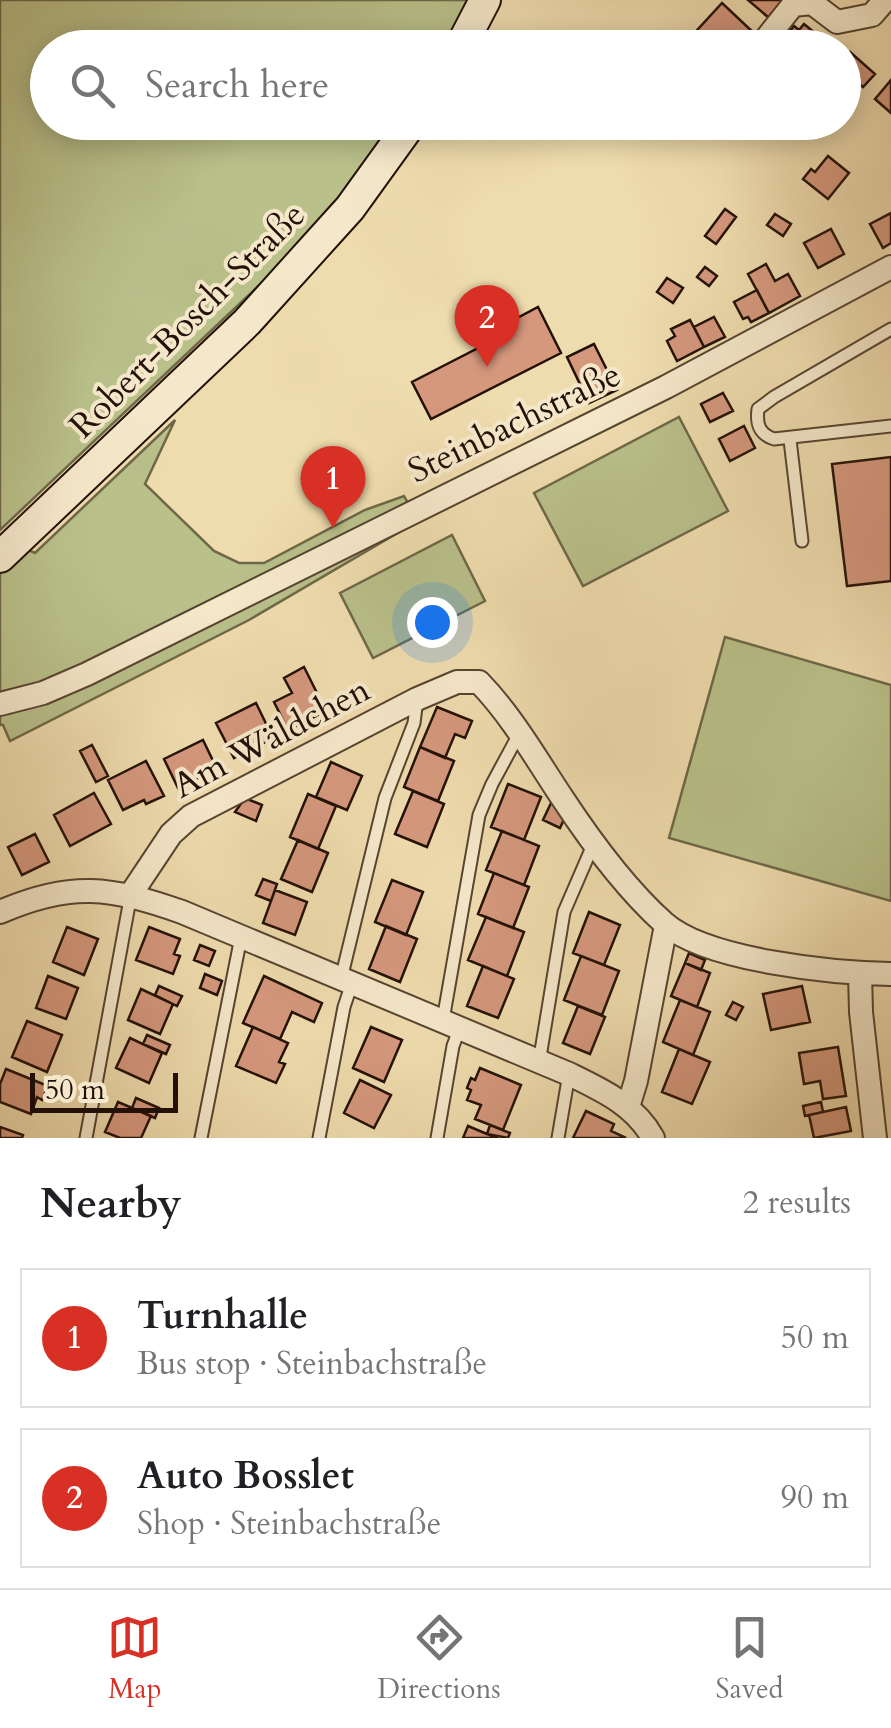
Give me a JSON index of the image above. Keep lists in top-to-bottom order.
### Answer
{
  "streets": {
    "main road": ["Robert-Bosch-Straße"],
    "street": ["Steinbachstraße", "Am Wäldchen"]
  },
  "scale_bar": "50 m",
  "page": {
    "search": "Search here",
    "pins": ["2", "1"],
    "scale": "50 m",
    "heading": ["Nearby", "2 results"],
    "list": [
      {
        "mark": "1",
        "name": "Turnhalle",
        "note": "Bus stop · Steinbachstraße",
        "value": "50 m"
      },
      {
        "mark": "2",
        "name": "Auto Bosslet",
        "note": "Shop · Steinbachstraße",
        "value": "90 m"
      }
    ],
    "nav": ["Map", "Directions", "Saved"]
  }
}
